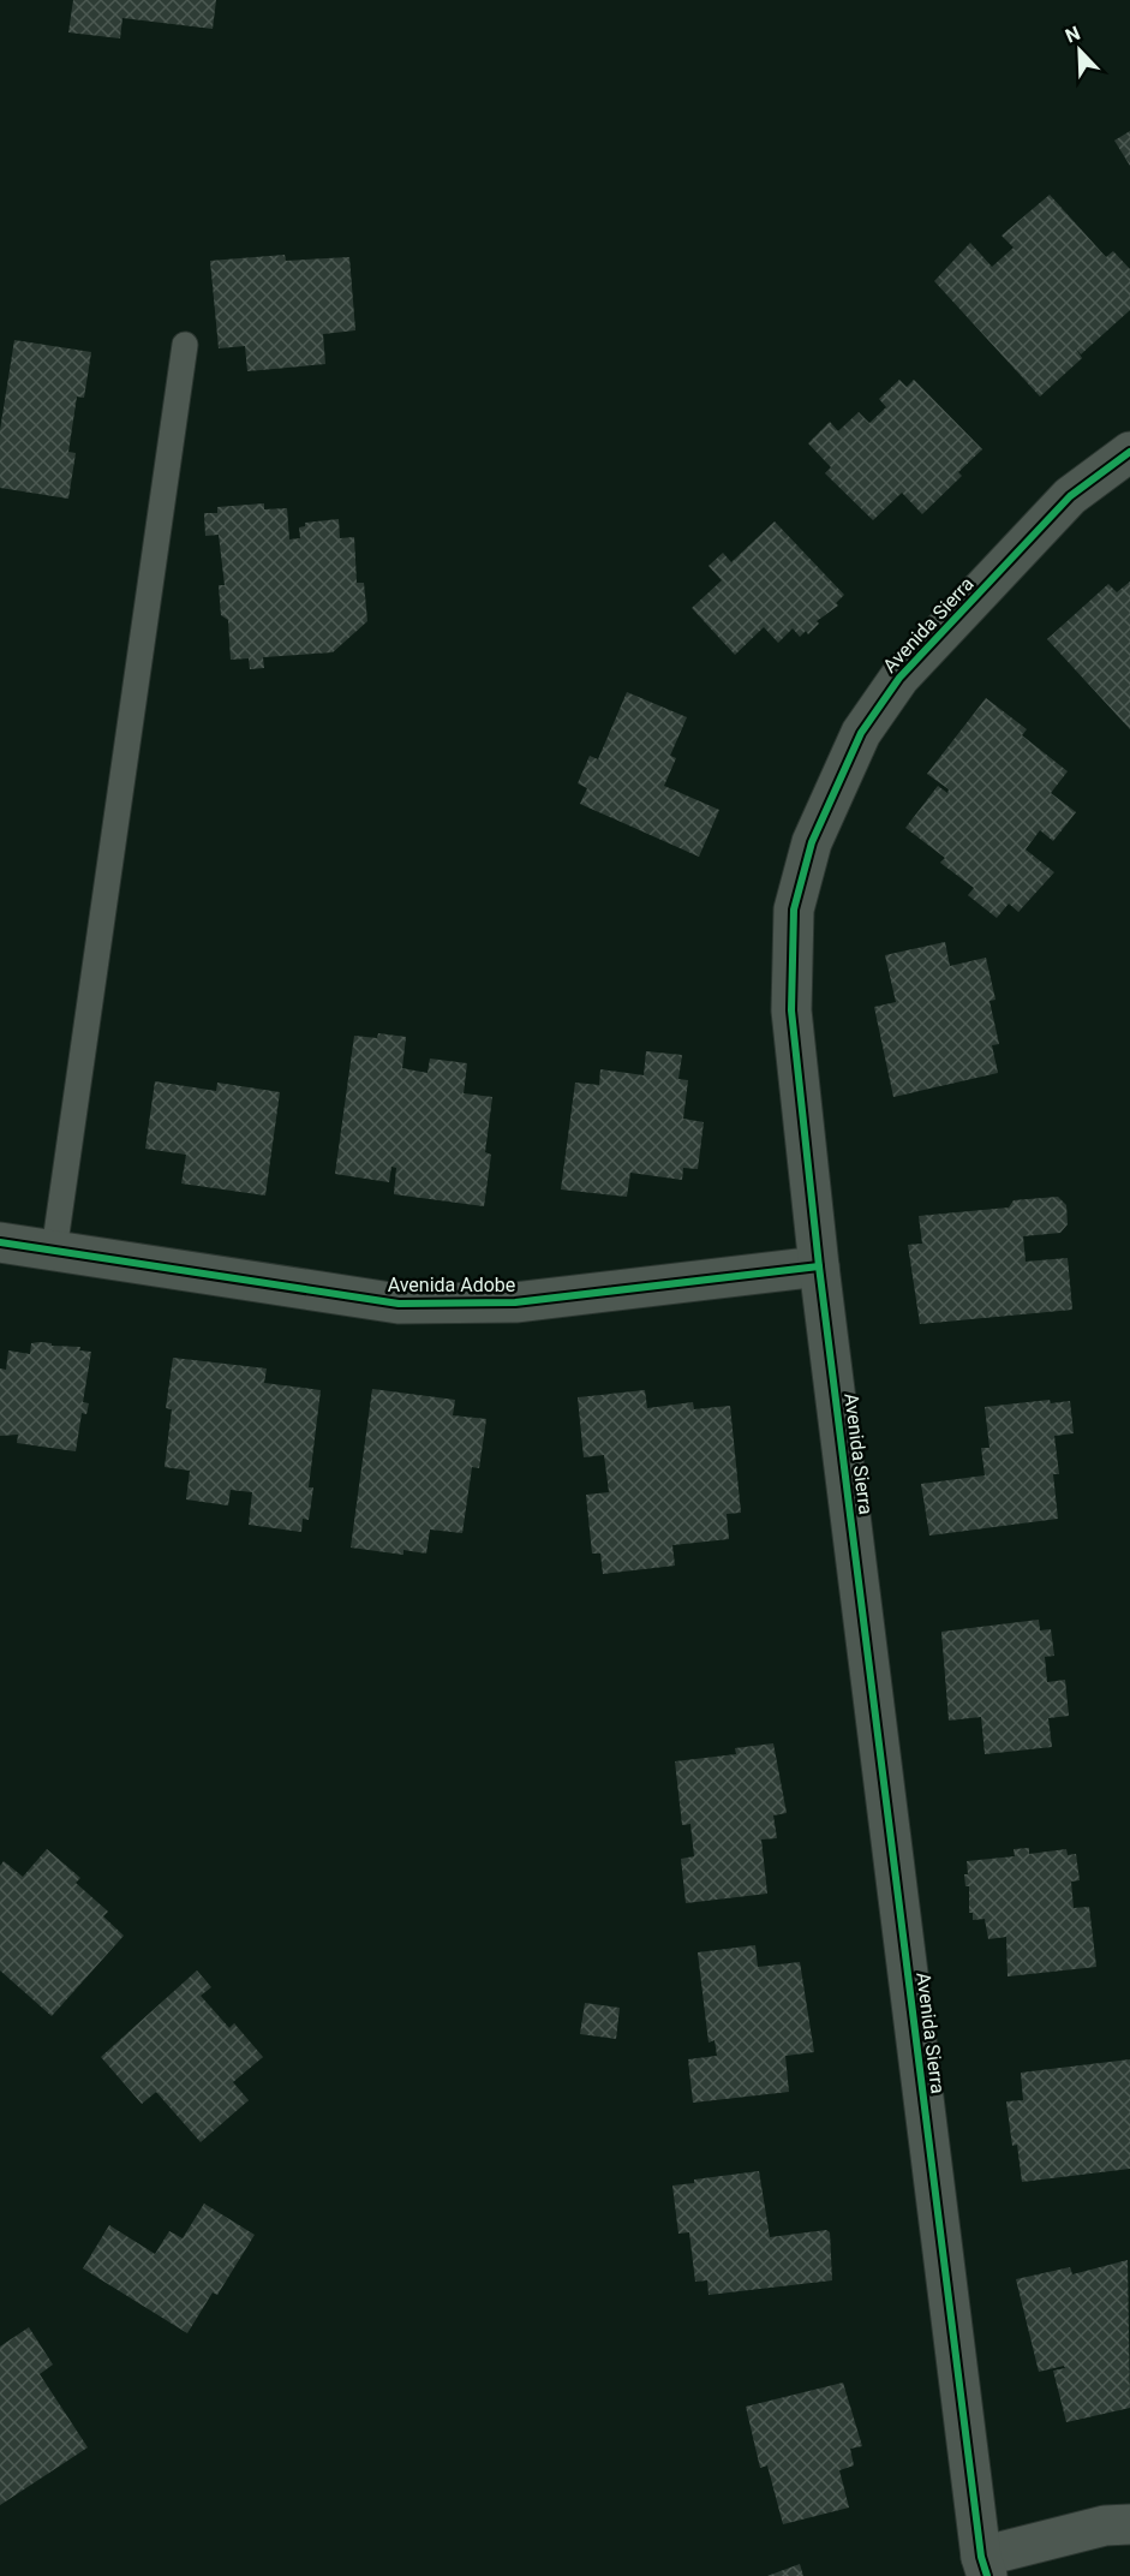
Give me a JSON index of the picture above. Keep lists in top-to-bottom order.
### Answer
{
  "streets": {
    "street": ["Avenida Sierra", "Avenida Adobe"]
  },
  "crossings": [
    ["Avenida Sierra", "Avenida Adobe"]
  ],
  "north": "top left"
}
